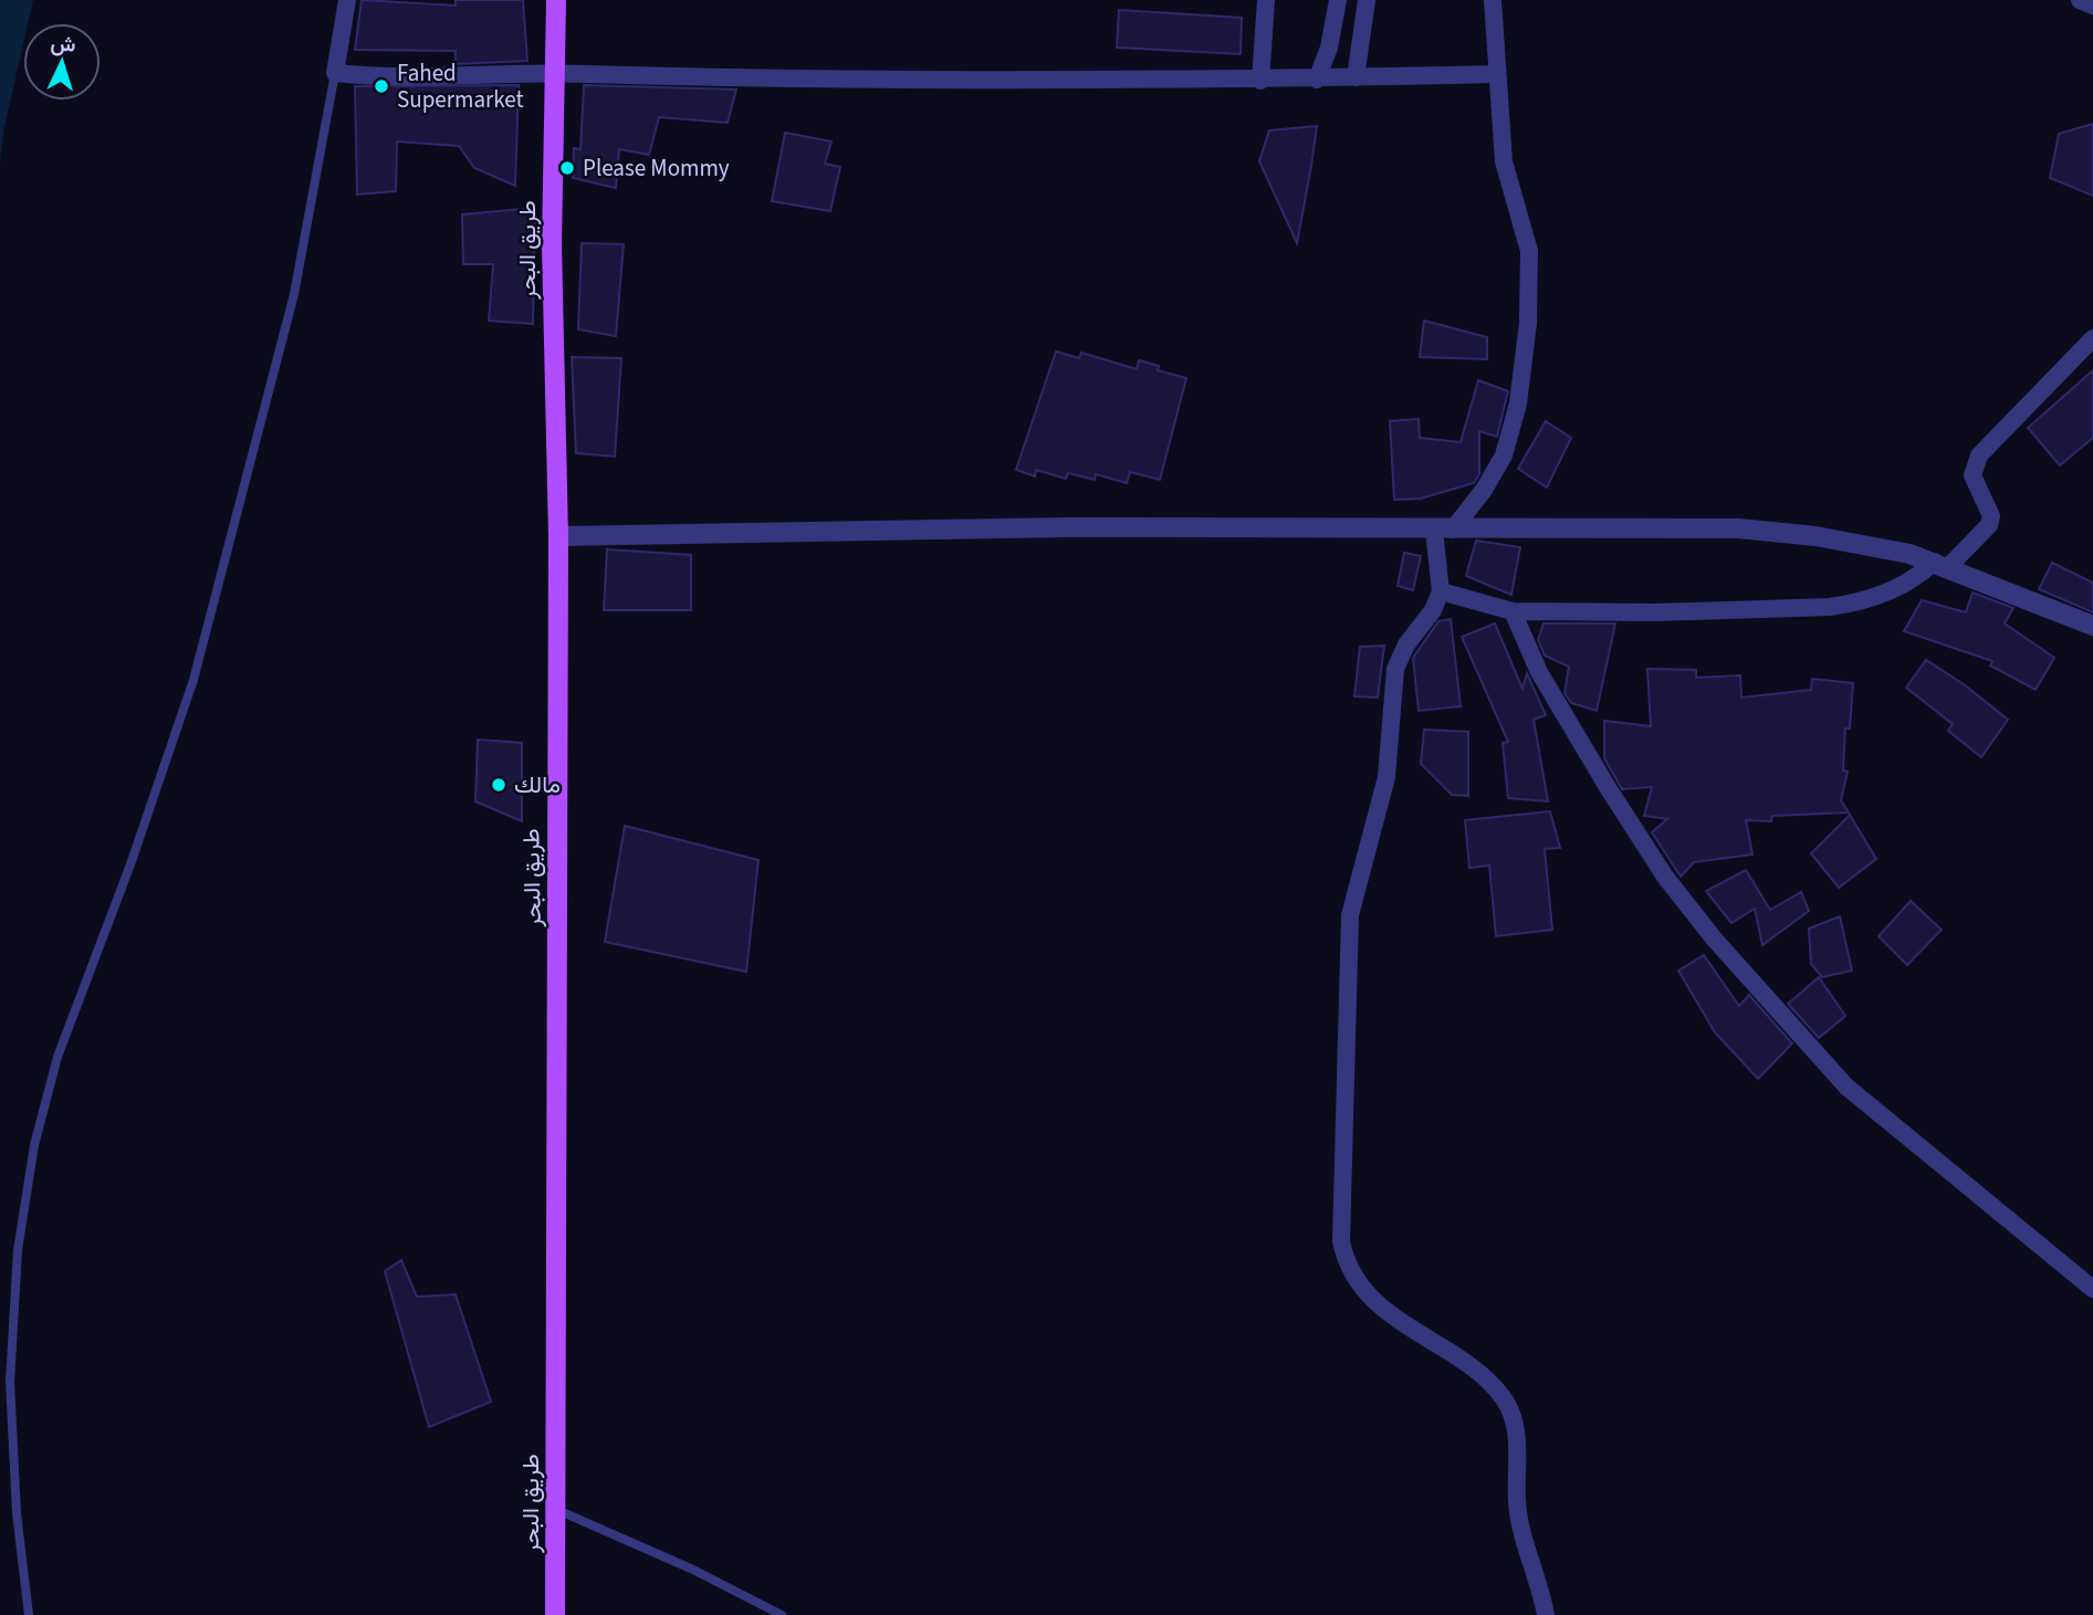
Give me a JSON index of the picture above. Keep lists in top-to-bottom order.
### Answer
{
  "streets": {
    "main road": ["طريق البحر"]
  },
  "places": ["Fahed Supermarket", "Please Mommy", "مالك"],
  "north": "top"
}
